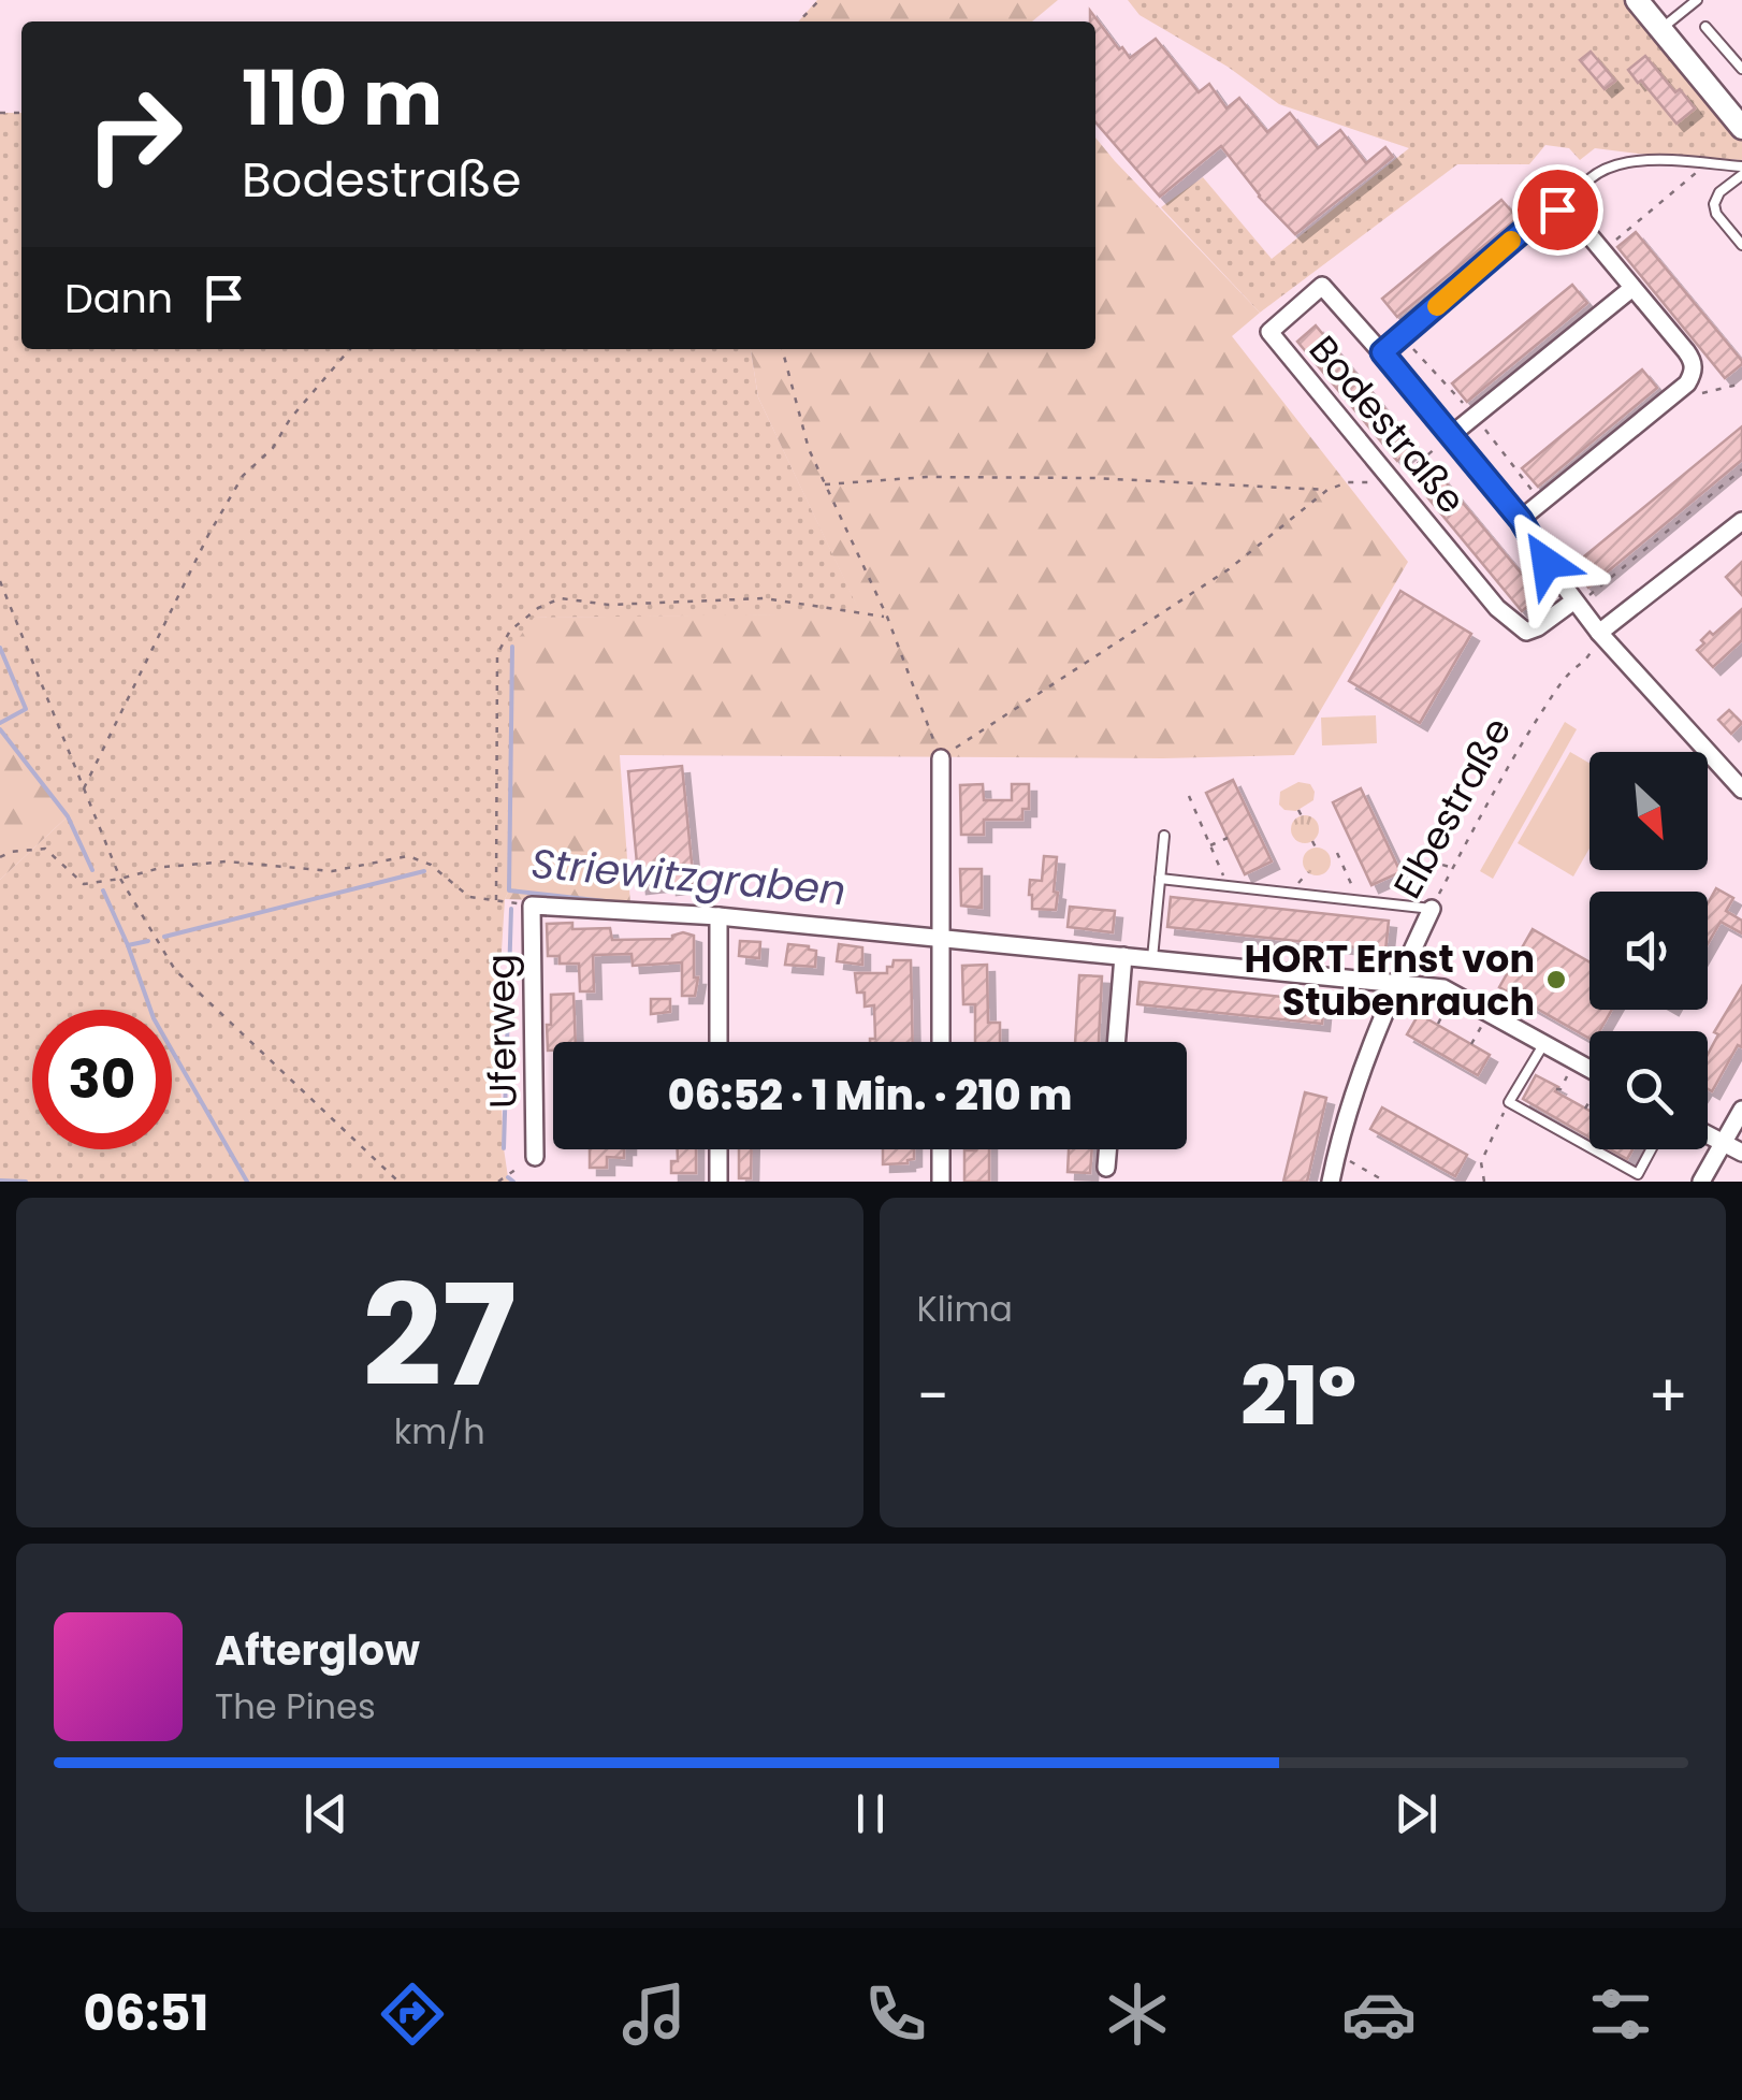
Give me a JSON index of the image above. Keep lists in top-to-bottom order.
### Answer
{
  "streets": {
    "street": ["Bodestraße", "Elbestraße", "Uferweg"]
  },
  "water": ["Striewitzgraben"],
  "places": ["HORT Ernst von Stubenrauch"],
  "north": "bottom right",
  "page": {
    "turn": ["110 m", "Bodestraße"],
    "then": "Dann",
    "limit": "30",
    "trip": "06:52 · 1 Min. · 210 m",
    "tile": [
      ["27", "km/h"],
      "Klima"
    ],
    "heat": ["−", "21°", "+"],
    "song": ["Afterglow", "The Pines"],
    "tabs": "06:51"
  }
}
